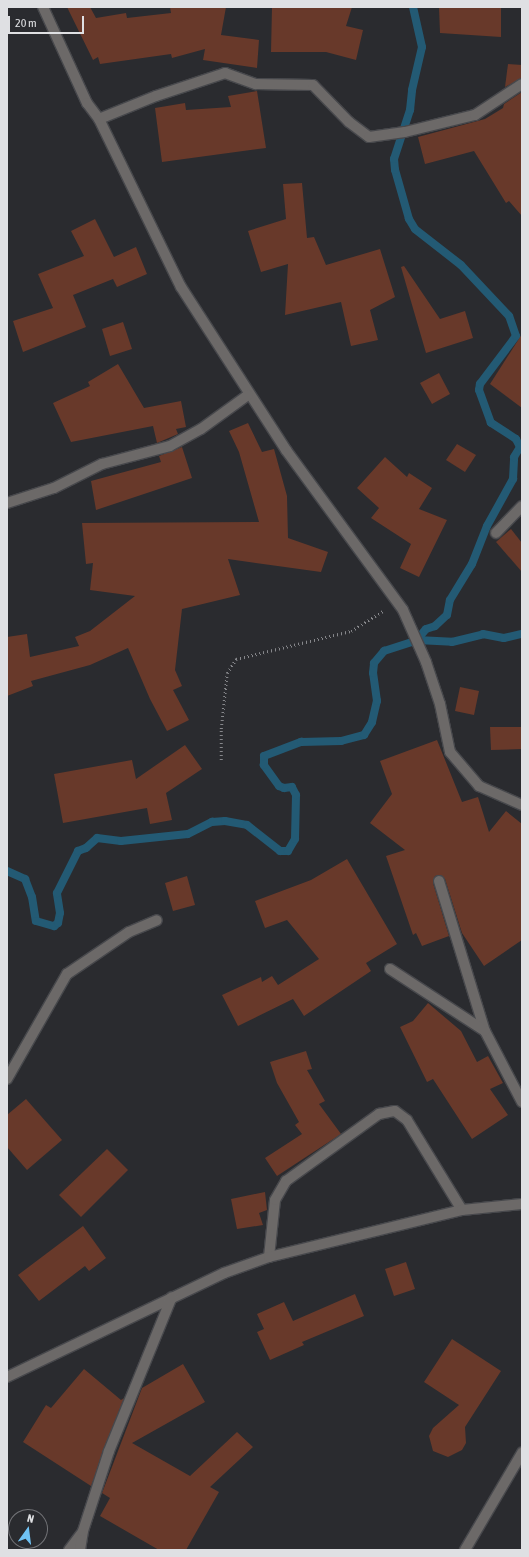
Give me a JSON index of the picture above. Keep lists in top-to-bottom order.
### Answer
{
  "scale_bar": "20 m",
  "north": "top"
}
